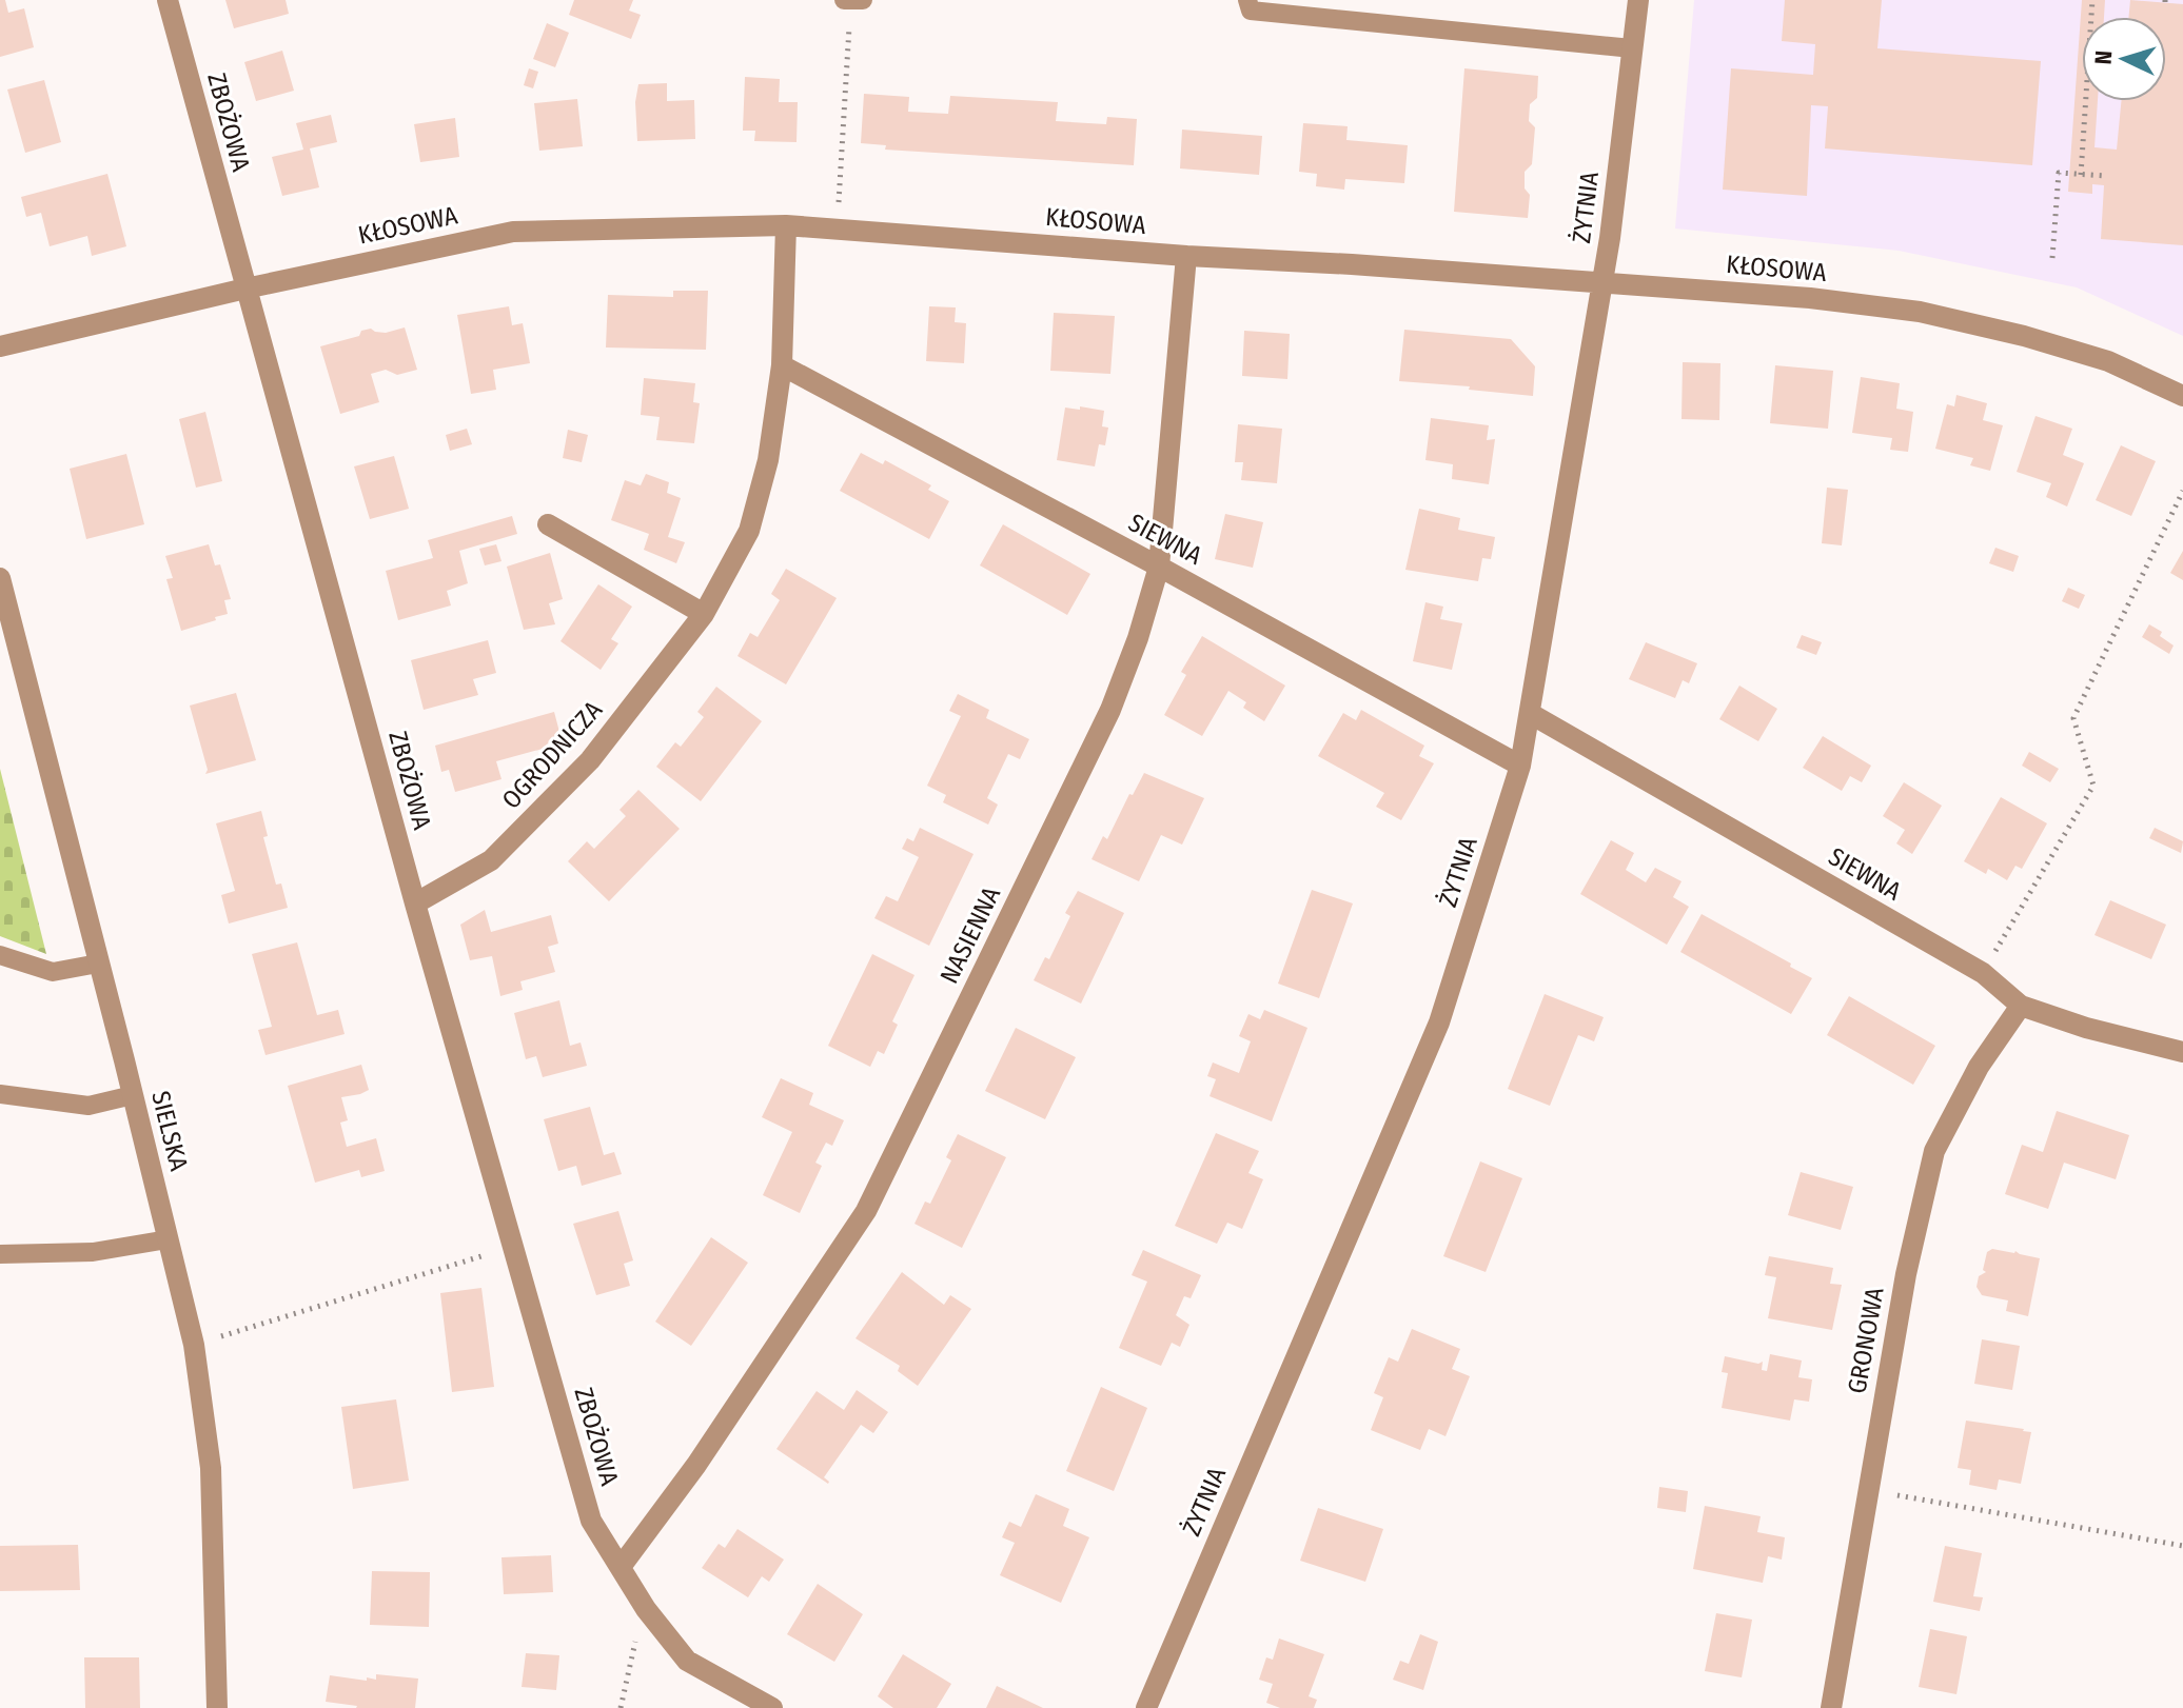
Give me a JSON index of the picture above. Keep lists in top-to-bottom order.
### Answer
{
  "streets": {
    "street": [
      "ZBOŻOWA",
      "ŻYTNIA",
      "KŁOSOWA",
      "SIEWNA",
      "OGRODNICZA",
      "NASIENNA",
      "SIELSKA",
      "GRONOWA"
    ]
  },
  "crossings": [
    ["ZBOŻOWA", "KŁOSOWA"],
    ["ZBOŻOWA", "OGRODNICZA"],
    ["ZBOŻOWA", "NASIENNA"],
    ["ŻYTNIA", "KŁOSOWA"],
    ["ŻYTNIA", "SIEWNA"],
    ["KŁOSOWA", "OGRODNICZA"],
    ["KŁOSOWA", "NASIENNA"],
    ["SIEWNA", "OGRODNICZA"],
    ["SIEWNA", "NASIENNA"],
    ["SIEWNA", "GRONOWA"]
  ],
  "north": "left"
}
